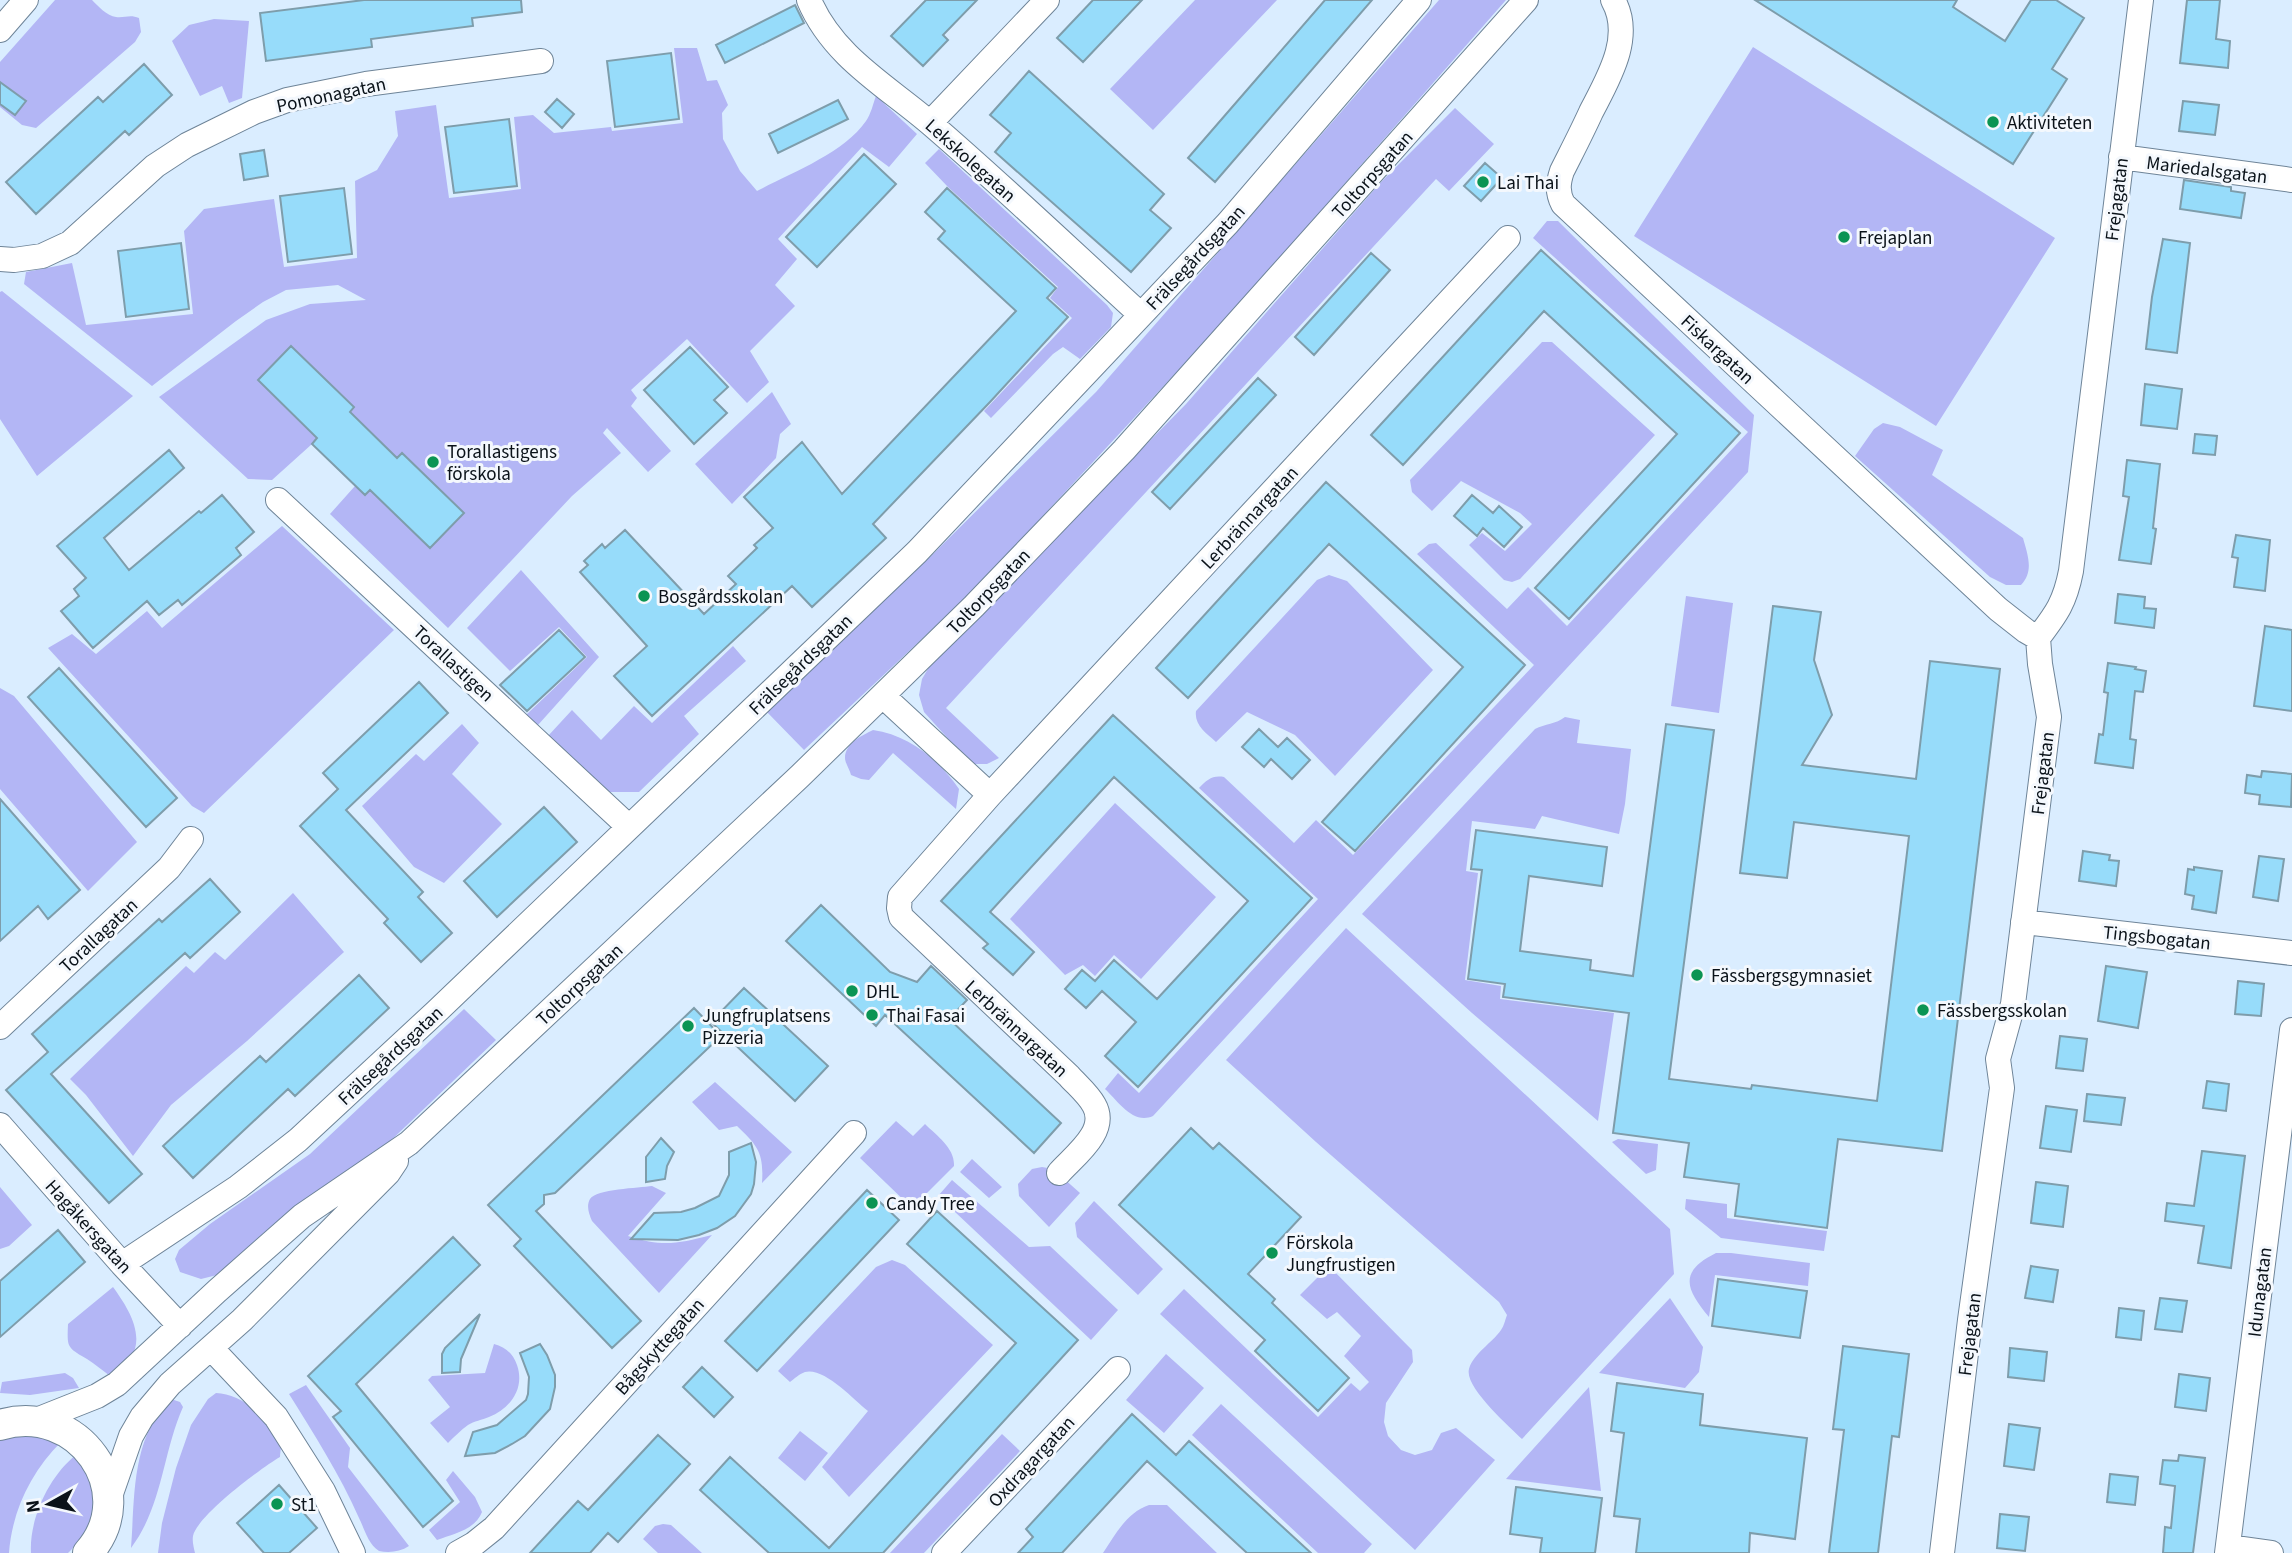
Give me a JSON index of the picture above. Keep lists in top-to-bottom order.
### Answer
{
  "streets": {
    "street": [
      "Pomonagatan",
      "Lekskolegatan",
      "Mariedalsgatan",
      "Toltorpsgatan",
      "Frejagatan",
      "Frälsegårdsgatan",
      "Fiskargatan",
      "Lerbrännargatan",
      "Torallastigen",
      "Torallagatan",
      "Tingsbogatan",
      "Hagåkersgatan",
      "Idunagatan",
      "Bågskyttegatan",
      "Oxdragargatan"
    ]
  },
  "crossings": [
    ["Lekskolegatan", "Frälsegårdsgatan"],
    ["Mariedalsgatan", "Frejagatan"],
    ["Toltorpsgatan", "Hagåkersgatan"],
    ["Frejagatan", "Fiskargatan"],
    ["Frejagatan", "Tingsbogatan"],
    ["Frälsegårdsgatan", "Torallastigen"],
    ["Frälsegårdsgatan", "Hagåkersgatan"]
  ],
  "places": [
    "Aktiviteten",
    "Lai Thai",
    "Frejaplan",
    "Torallastigens förskola",
    "Bosgårdsskolan",
    "Fässbergsgymnasiet",
    "DHL",
    "Fässbergsskolan",
    "Thai Fasai",
    "Jungfruplatsens Pizzeria",
    "Candy Tree",
    "Förskola Jungfrustigen",
    "St1"
  ],
  "north": "left"
}
